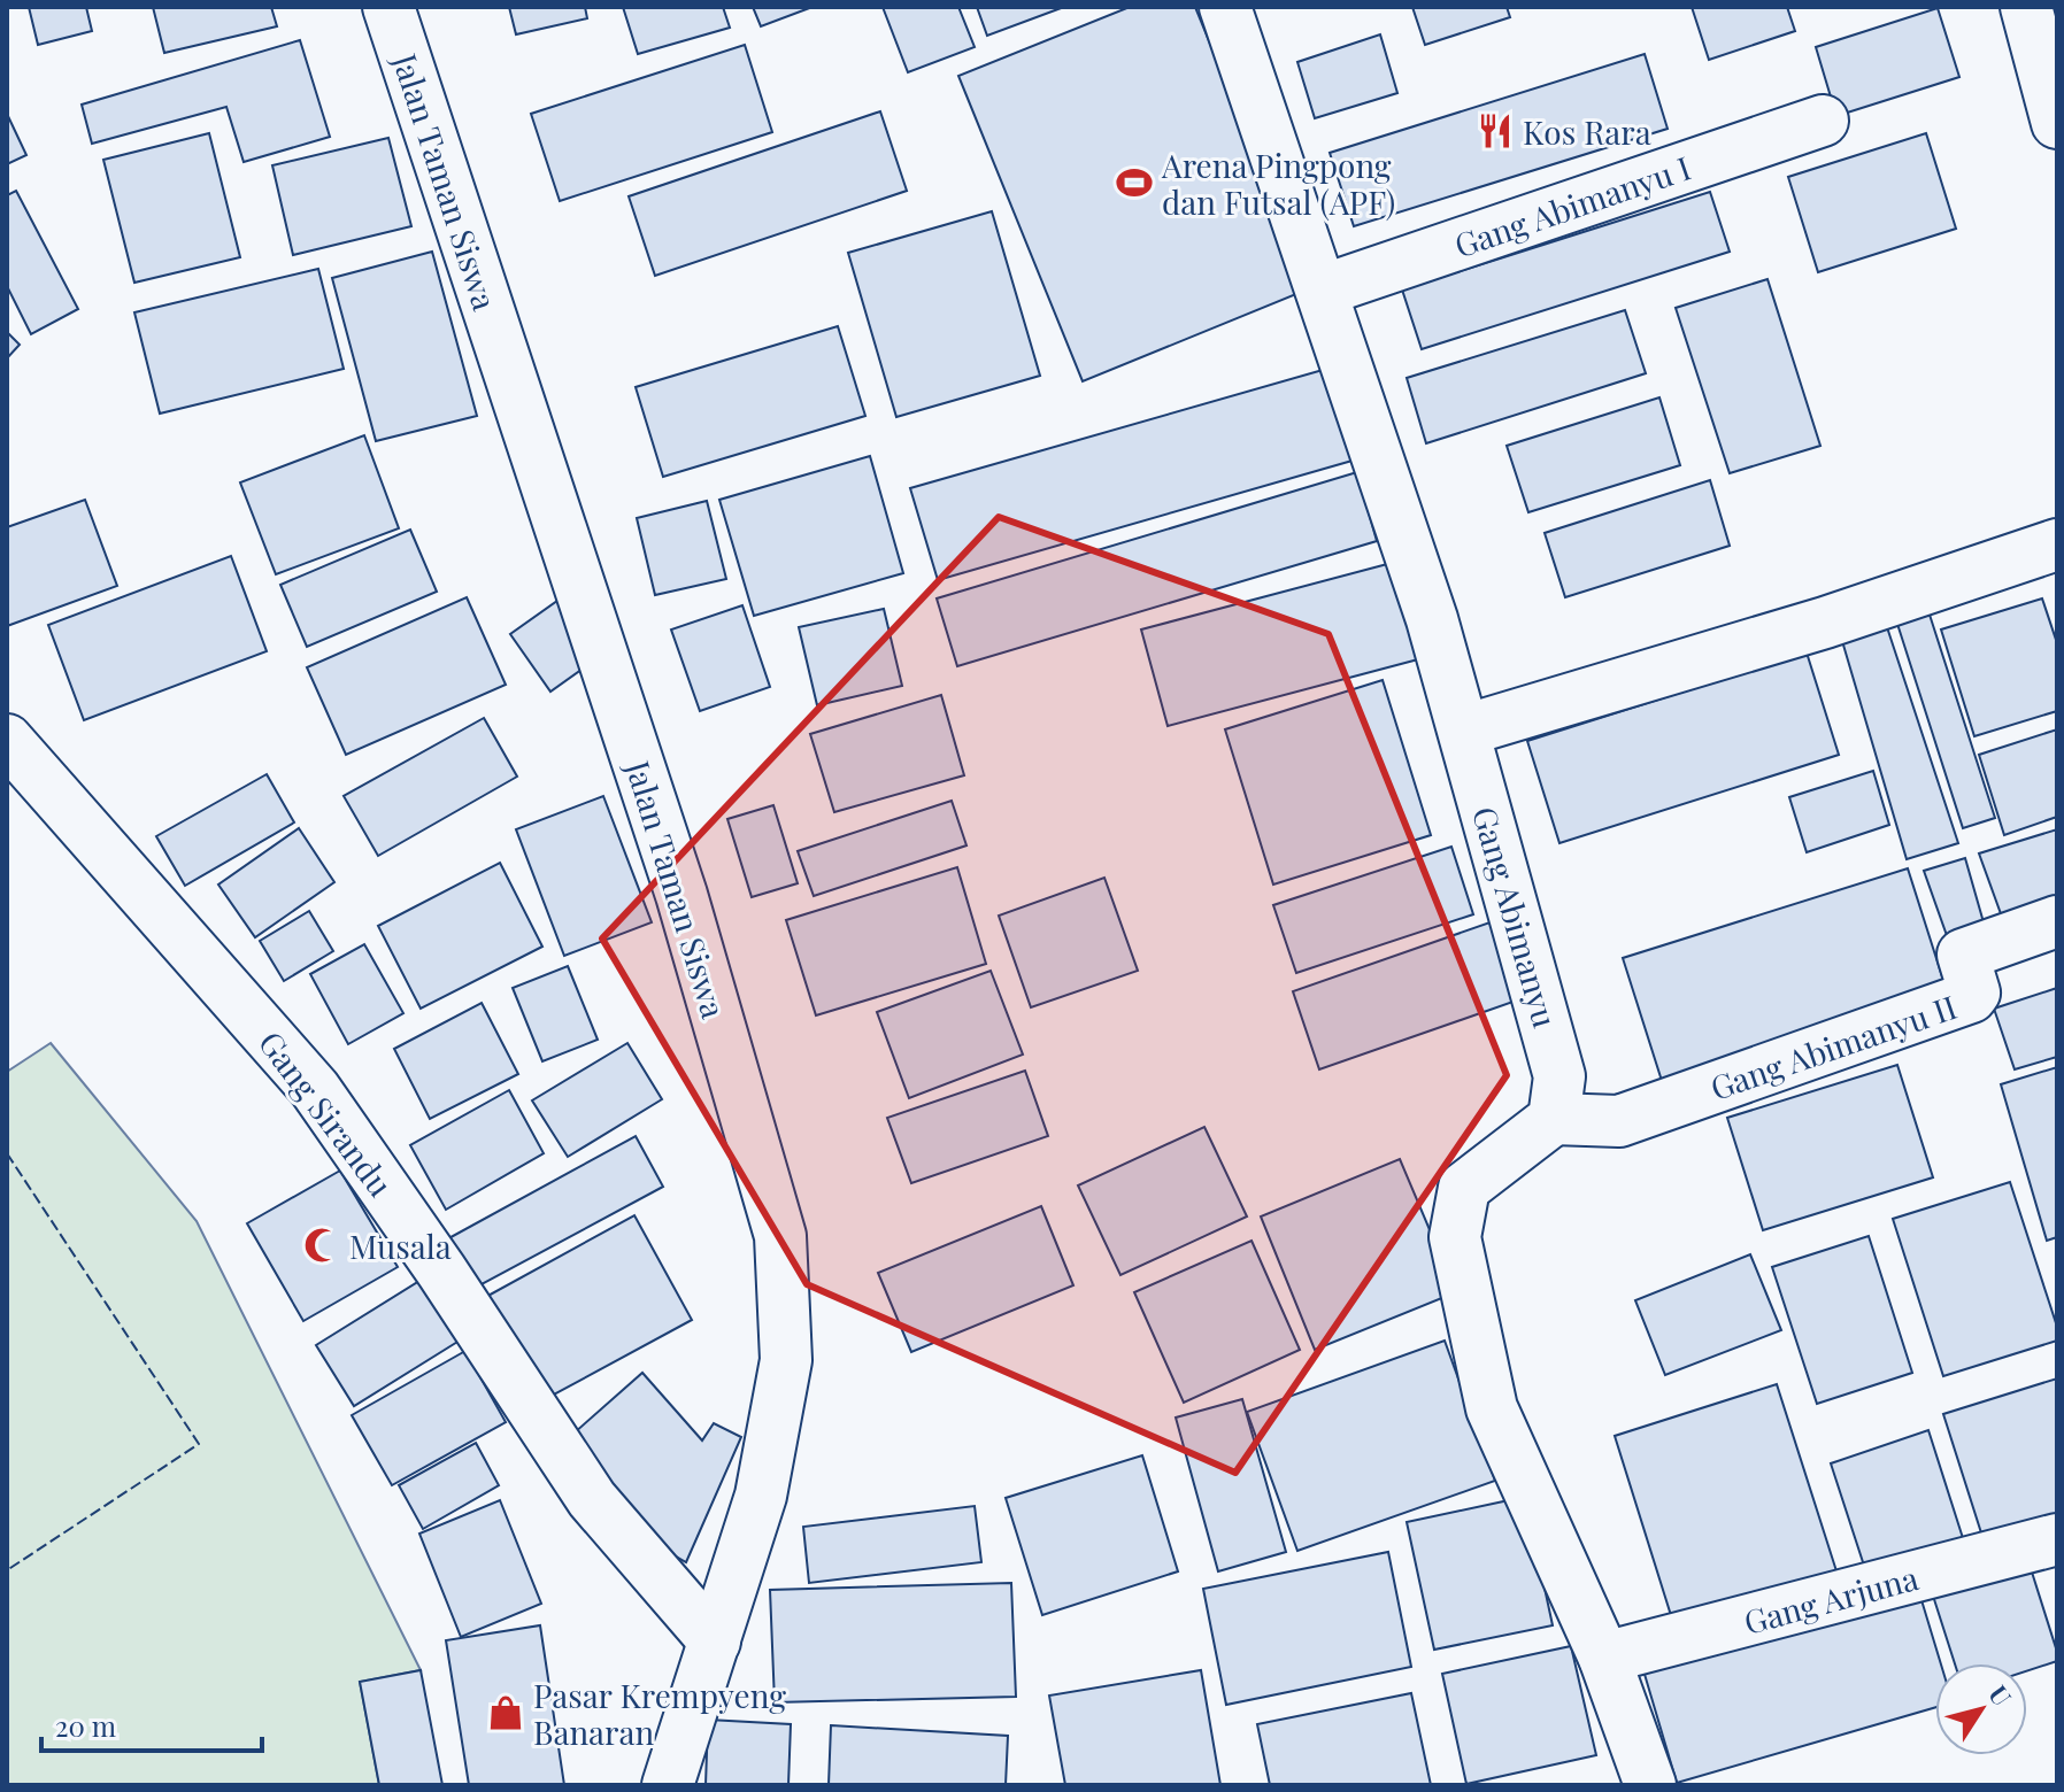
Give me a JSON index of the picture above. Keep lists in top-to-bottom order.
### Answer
{
  "streets": {
    "street": [
      "Jalan Taman Siswa",
      "Gang Abimanyu I",
      "Gang Abimanyu",
      "Gang Abimanyu II",
      "Gang Sirandu",
      "Gang Arjuna"
    ]
  },
  "crossings": [
    ["Jalan Taman Siswa", "Gang Sirandu"],
    ["Gang Abimanyu I", "Gang Abimanyu"],
    ["Gang Abimanyu", "Gang Abimanyu II"]
  ],
  "places": {
    "restaurant": ["Kos Rara"],
    "sports": ["Arena Pingpong dan Futsal (APF)"],
    "mosque": ["Musala"],
    "shop": ["Pasar Krempyeng Banaran"]
  },
  "scale_bar": "20 m",
  "north": "top right"
}
